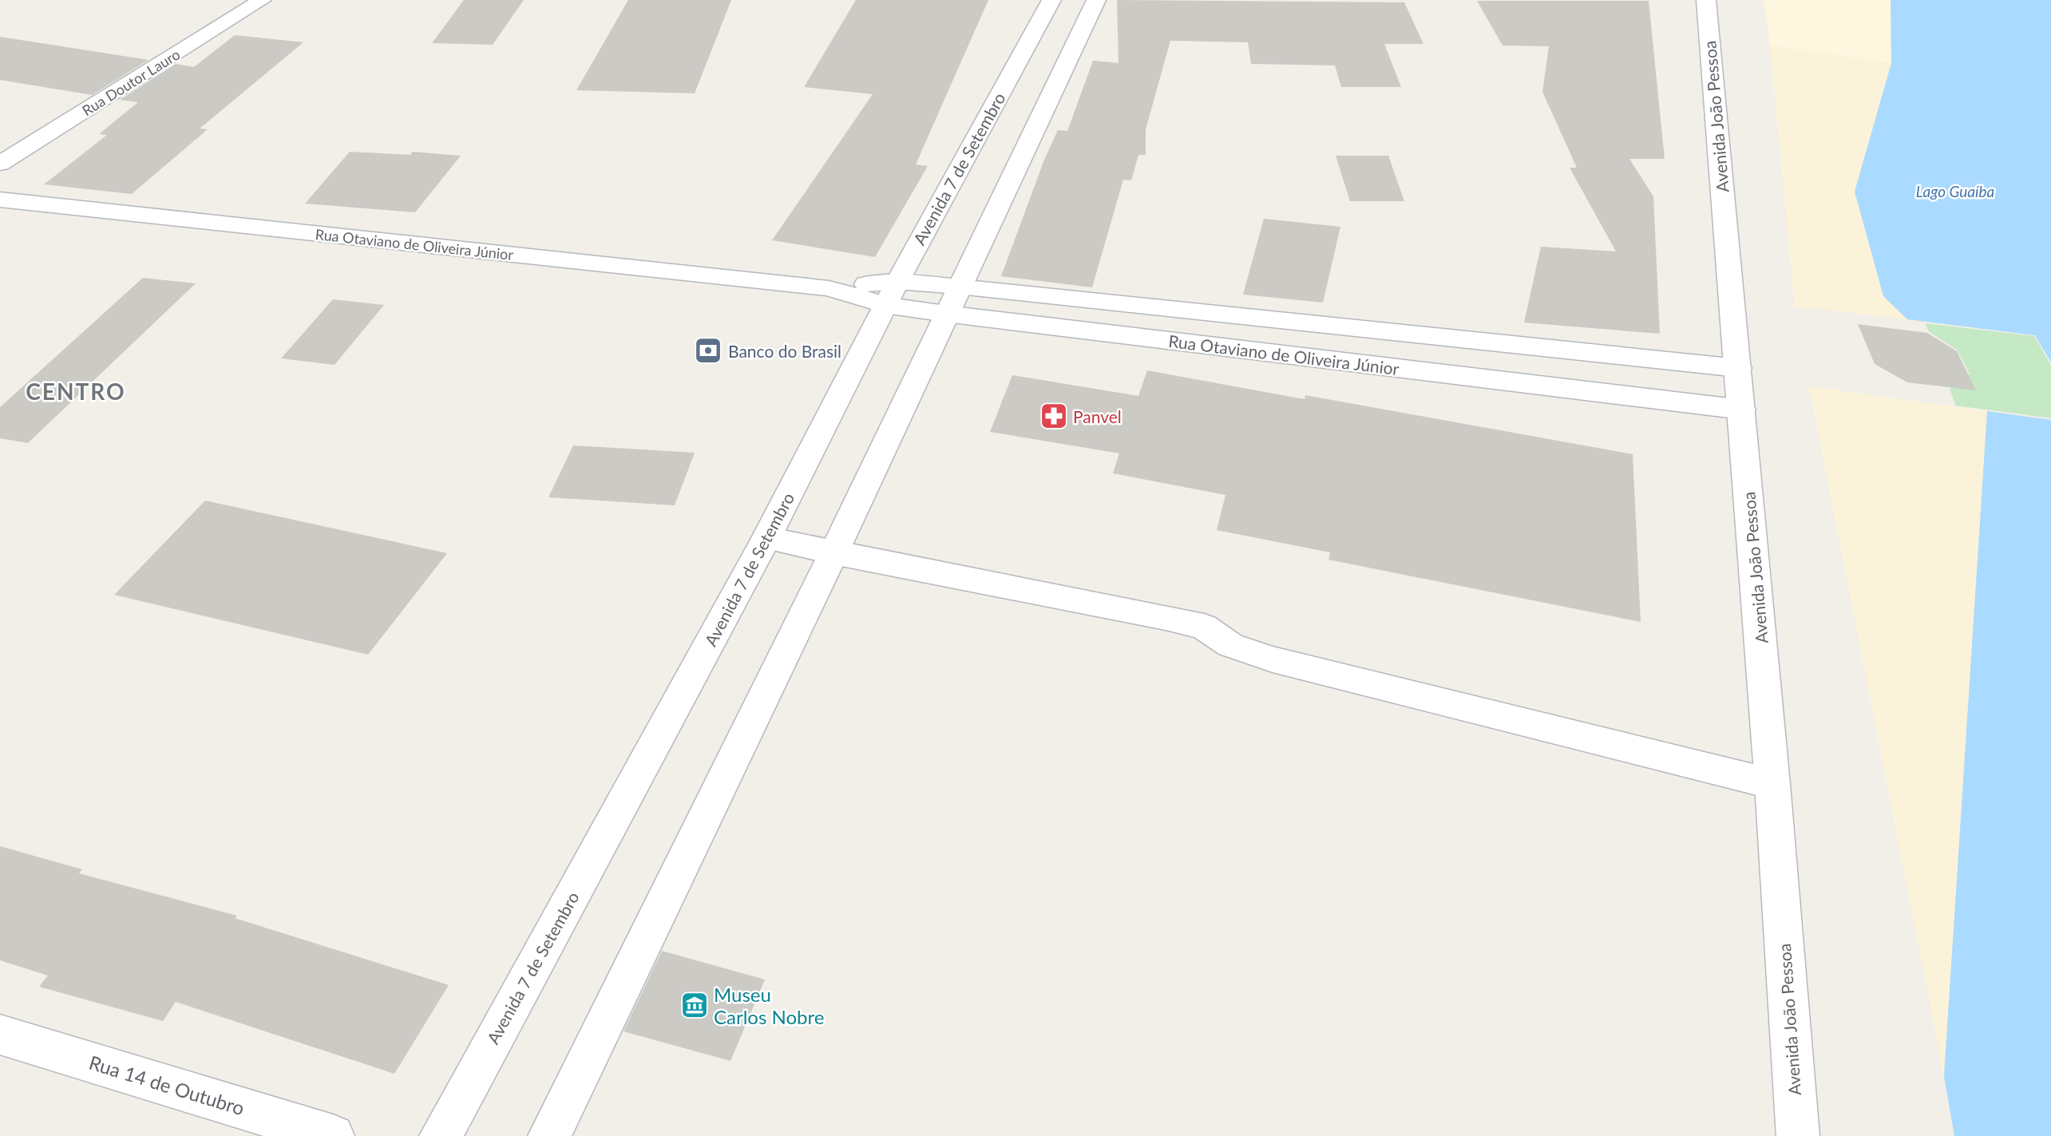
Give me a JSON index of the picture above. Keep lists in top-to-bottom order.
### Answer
{
  "streets": {
    "street": [
      "Rua Doutor Lauro",
      "Avenida João Pessoa",
      "Avenida 7 de Setembro",
      "Rua Otaviano de Oliveira Júnior",
      "Rua 14 de Outubro"
    ]
  },
  "crossings": [
    ["Avenida João Pessoa", "Rua Otaviano de Oliveira Júnior"],
    ["Avenida 7 de Setembro", "Rua Otaviano de Oliveira Júnior"]
  ],
  "districts": ["CENTRO"],
  "water": ["Lago Guaíba"],
  "places": {
    "bank": ["Banco do Brasil"],
    "pharmacy": ["Panvel"],
    "museum": ["Museu Carlos Nobre"]
  }
}
